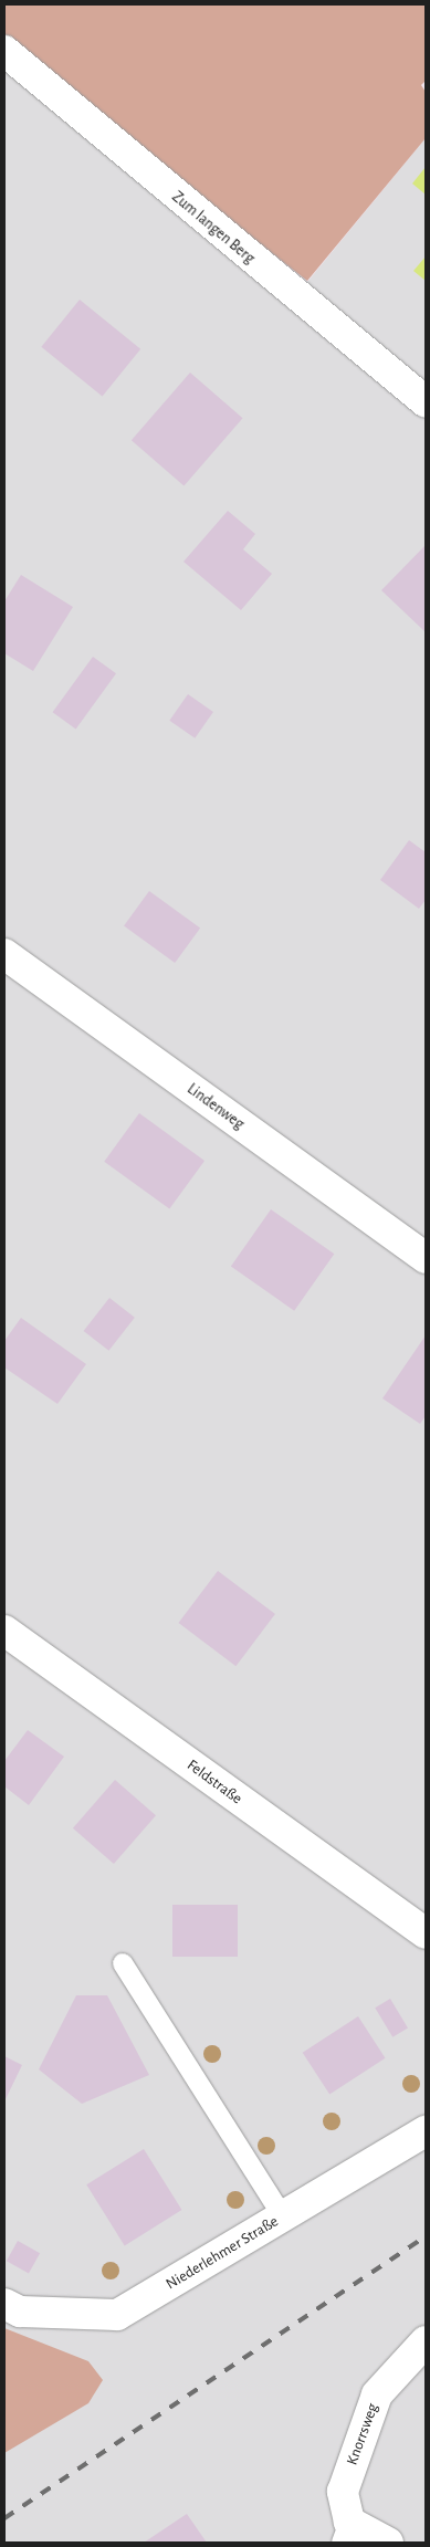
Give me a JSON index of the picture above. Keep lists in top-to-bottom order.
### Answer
{
  "streets": {
    "street": [
      "Zum langen Berg",
      "Lindenweg",
      "Feldstraße",
      "Niederlehmer Straße",
      "Knorrsweg"
    ]
  }
}
